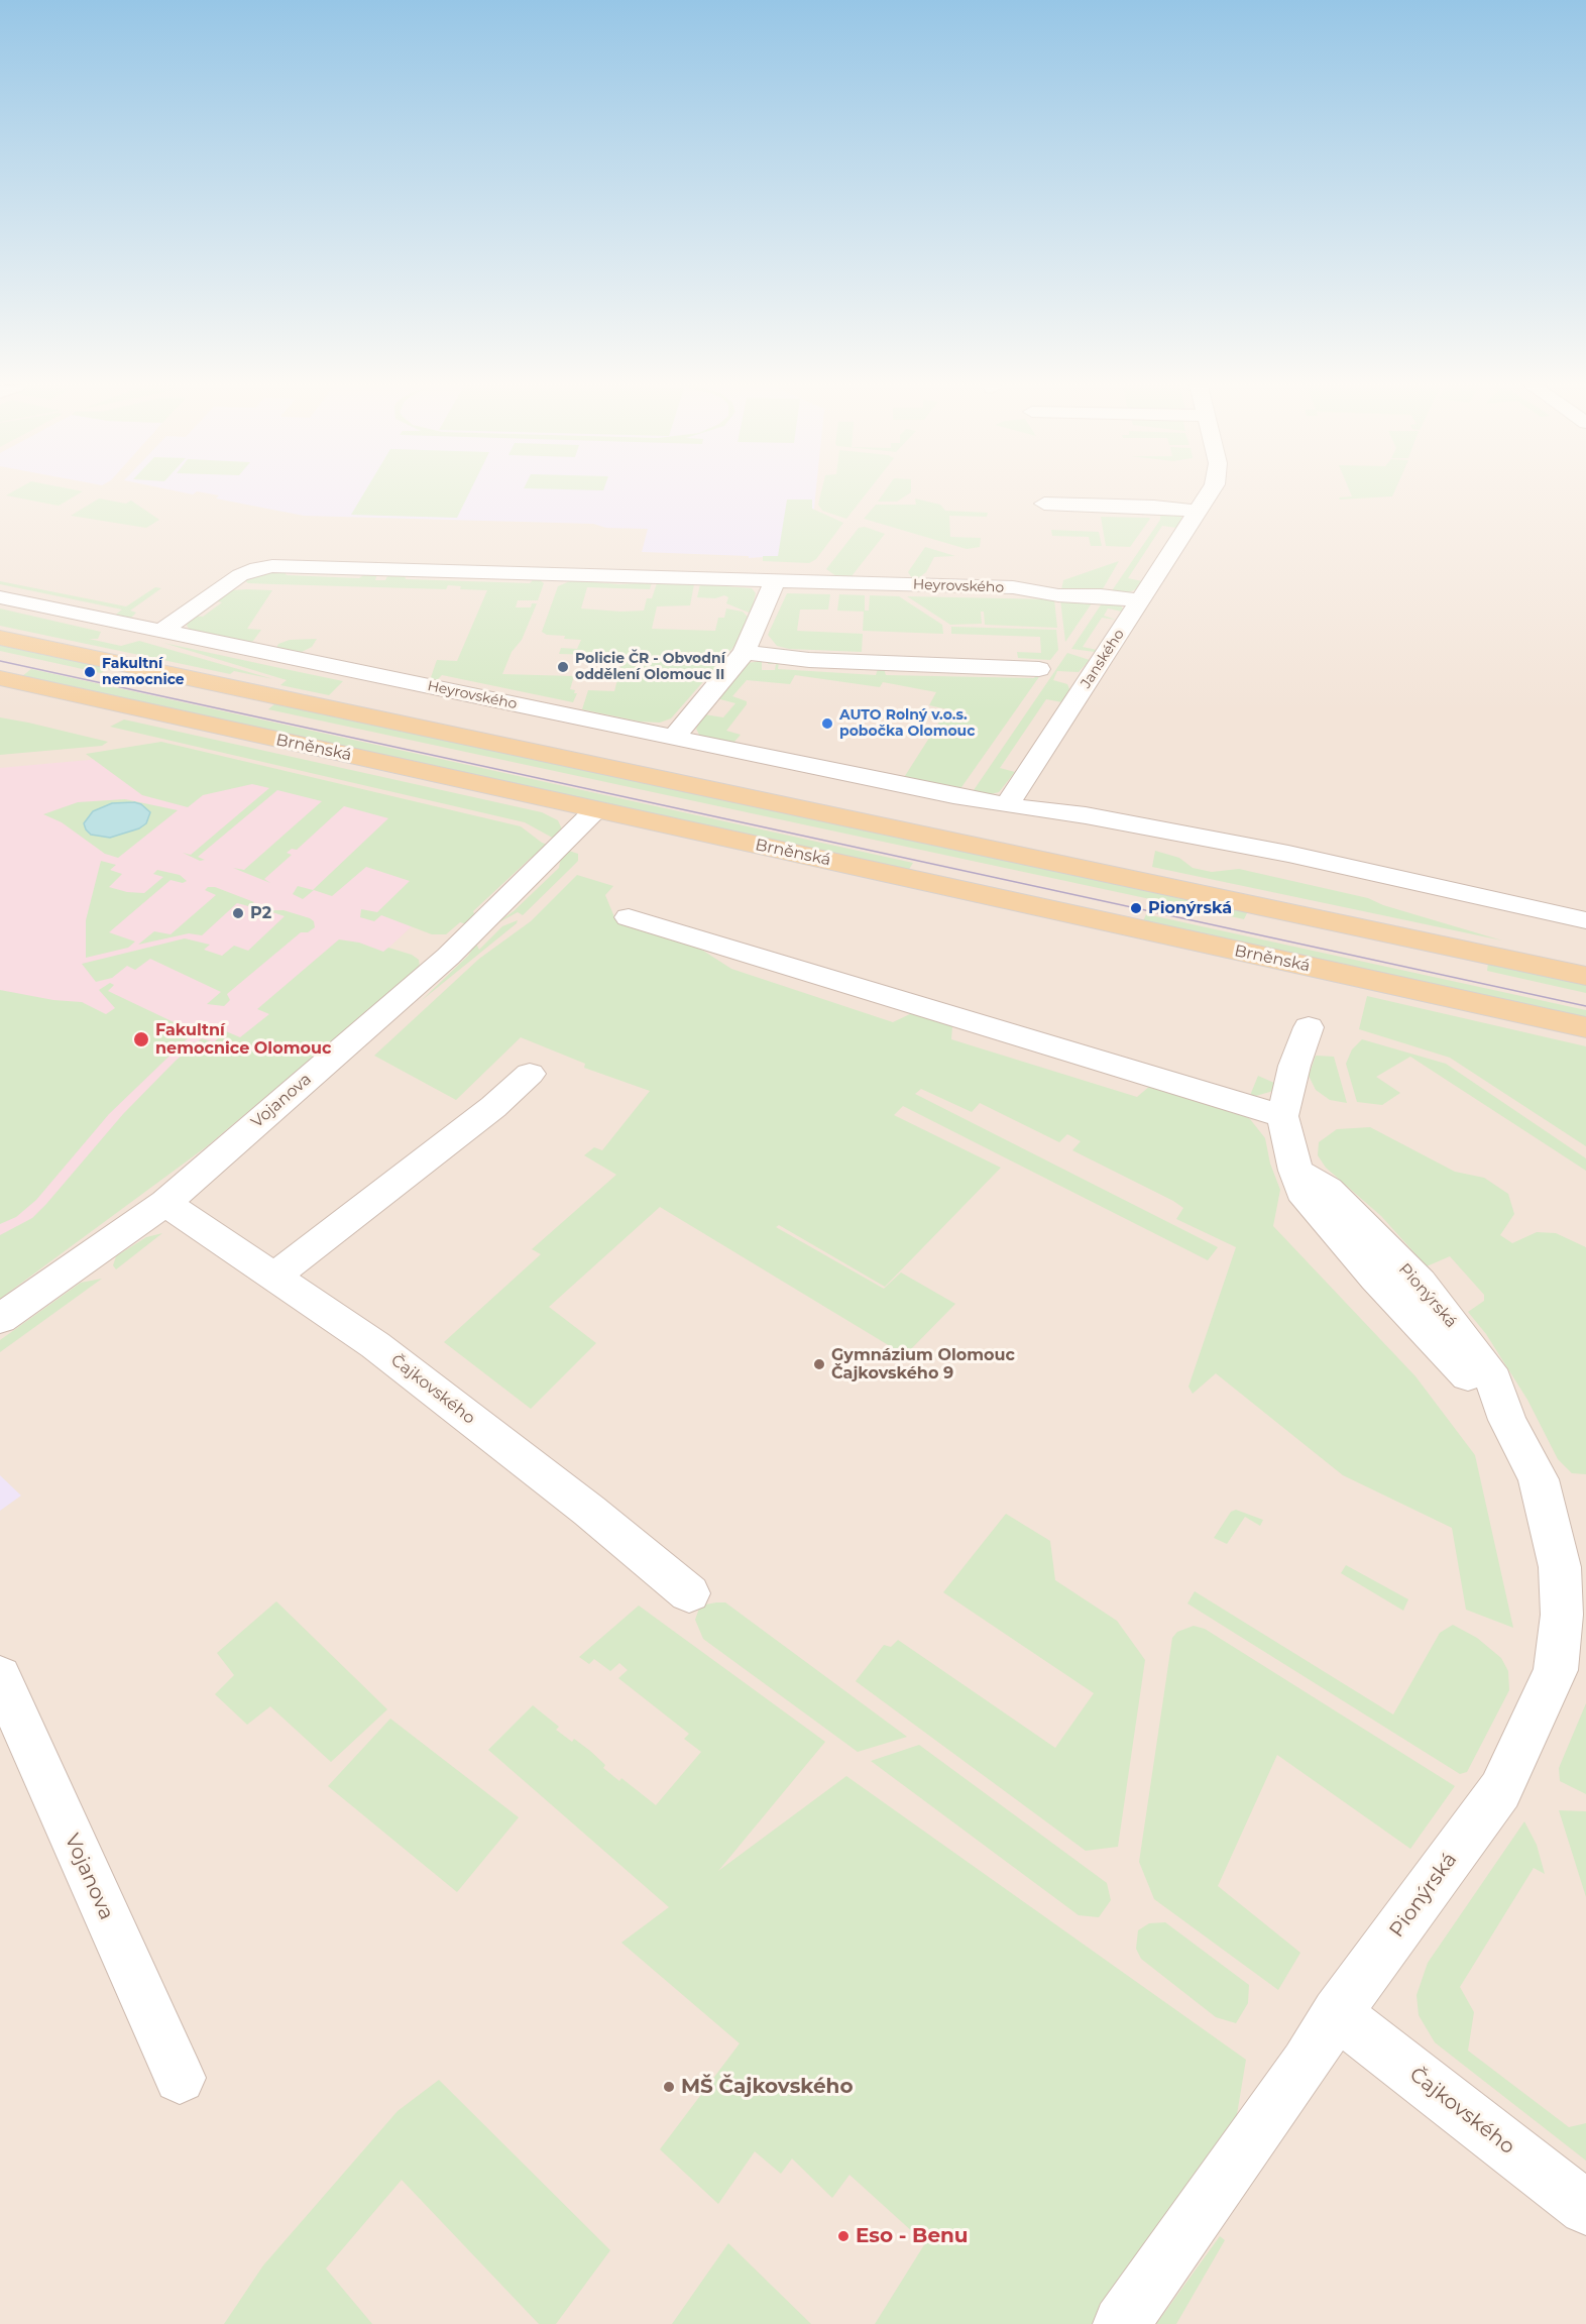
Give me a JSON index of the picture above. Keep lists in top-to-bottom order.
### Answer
{
  "streets": {
    "main road": ["Brněnská"],
    "street": [
      "Heyrovského",
      "Janského",
      "Vojanova",
      "Pionýrská",
      "Čajkovského"
    ]
  },
  "crossings": [
    ["Heyrovského", "Janského"],
    ["Brněnská", "Vojanova"],
    ["Vojanova", "Čajkovského"],
    ["Pionýrská", "Čajkovského"]
  ],
  "places": [
    "Policie ČR - Obvodní oddělení Olomouc II",
    "Fakultní nemocnice",
    "AUTO Rolný v.o.s. pobočka Olomouc",
    "Pionýrská",
    "P2",
    "Fakultní nemocnice Olomouc",
    "Gymnázium Olomouc Čajkovského 9",
    "MŠ Čajkovského",
    "Eso - Benu"
  ]
}
